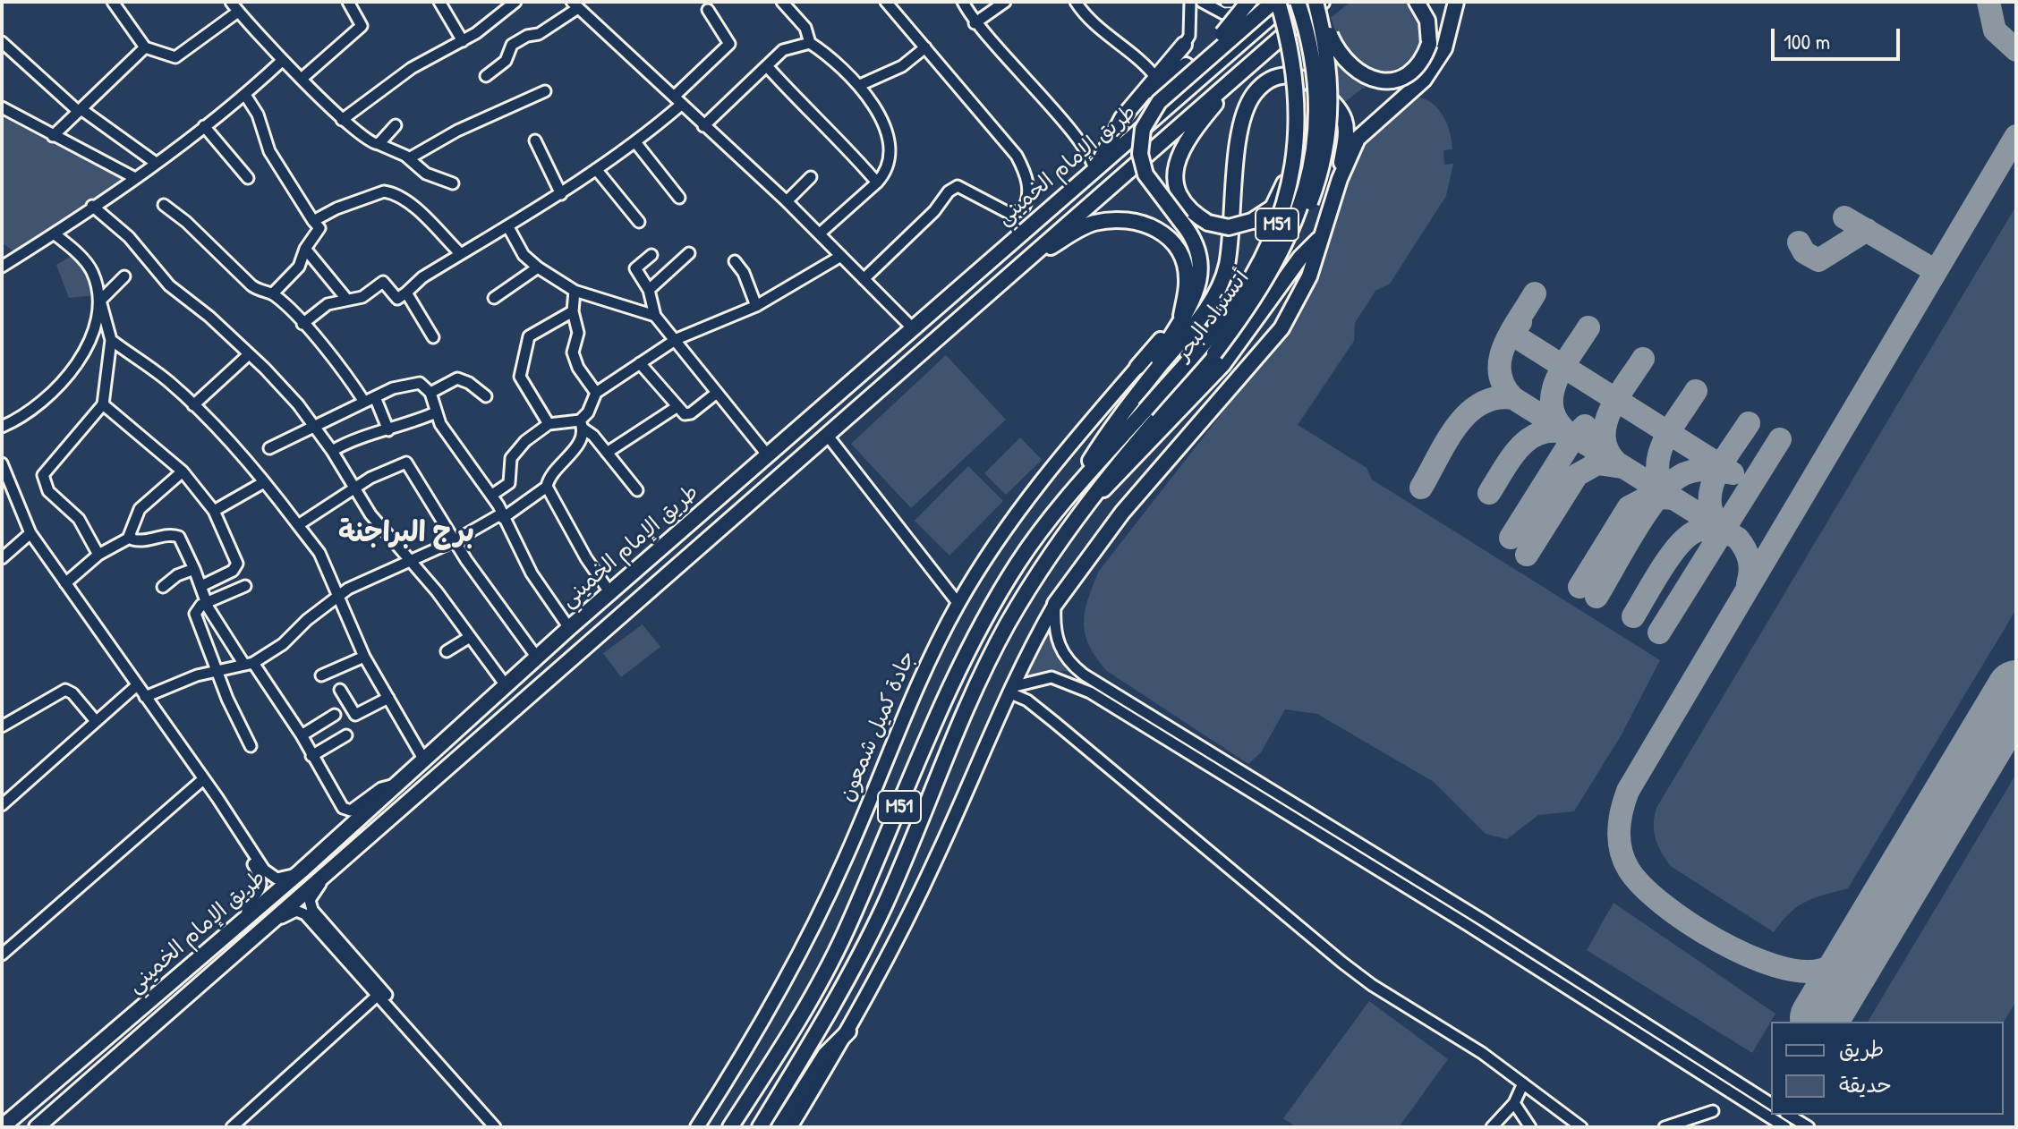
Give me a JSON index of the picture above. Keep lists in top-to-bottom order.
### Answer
{
  "streets": {
    "highway": ["طريق الإمام الخميني", "M51", "أتستراد البحر"],
    "main road": ["جادة كميل شمعون"]
  },
  "crossings": [
    ["M51", "أتستراد البحر"]
  ],
  "districts": ["برج البراجنة"],
  "legend": ["طريق", "حديقة"],
  "scale_bar": "100 m"
}
